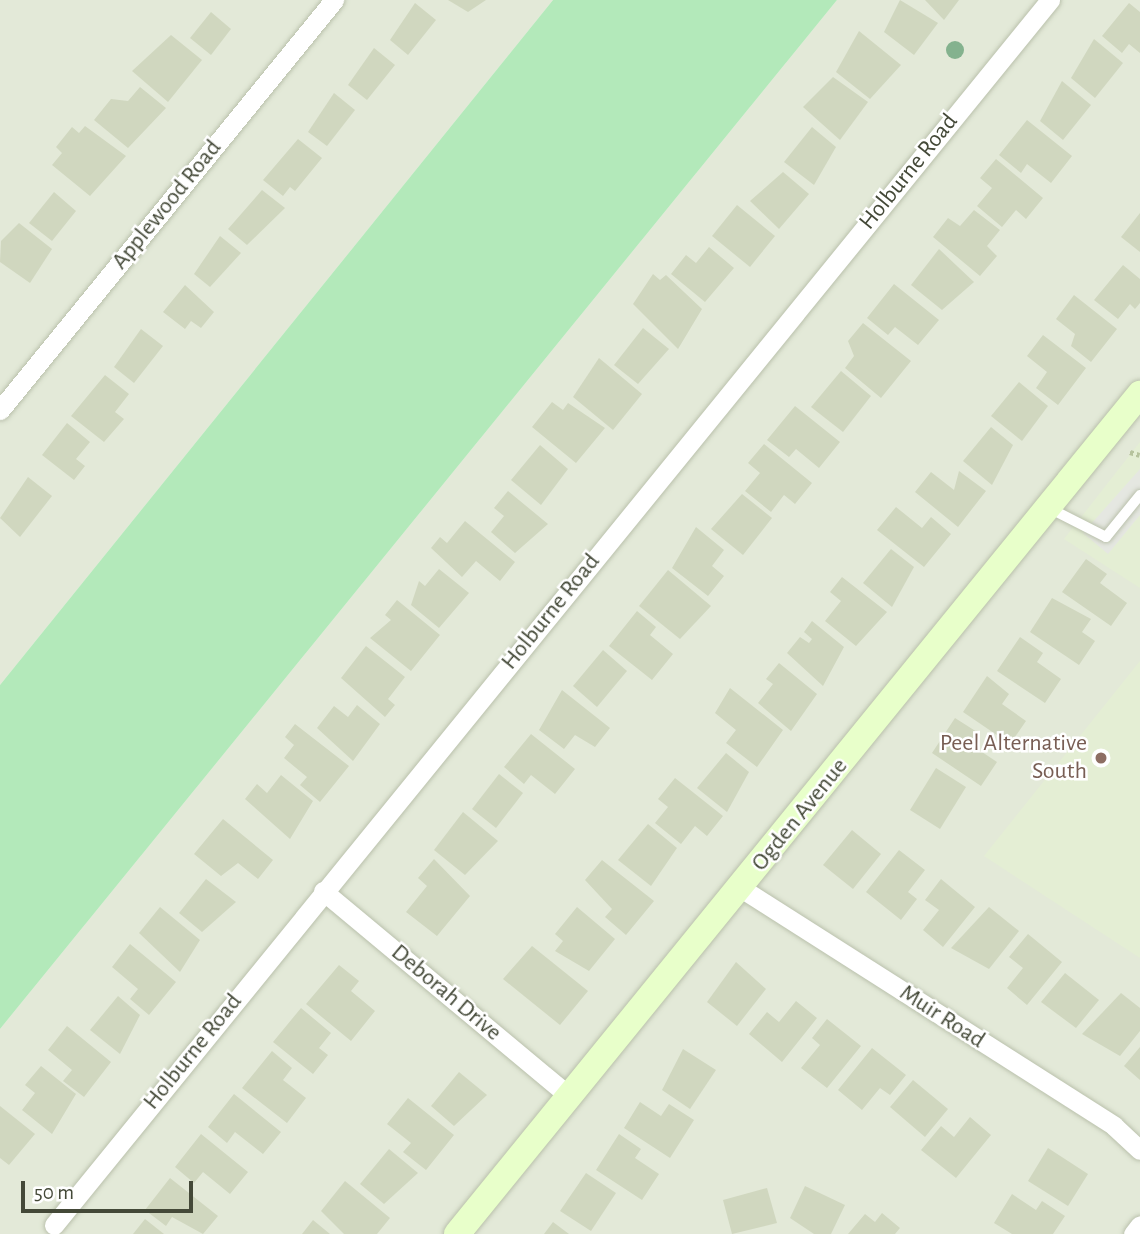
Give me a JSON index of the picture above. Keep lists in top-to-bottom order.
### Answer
{
  "streets": {
    "street": [
      "Holburne Road",
      "Applewood Road",
      "Ogden Avenue",
      "Deborah Drive",
      "Muir Road"
    ]
  },
  "crossings": [
    ["Holburne Road", "Deborah Drive"],
    ["Ogden Avenue", "Deborah Drive"],
    ["Ogden Avenue", "Muir Road"]
  ],
  "places": ["Peel Alternative South"],
  "scale_bar": "50 m"
}
